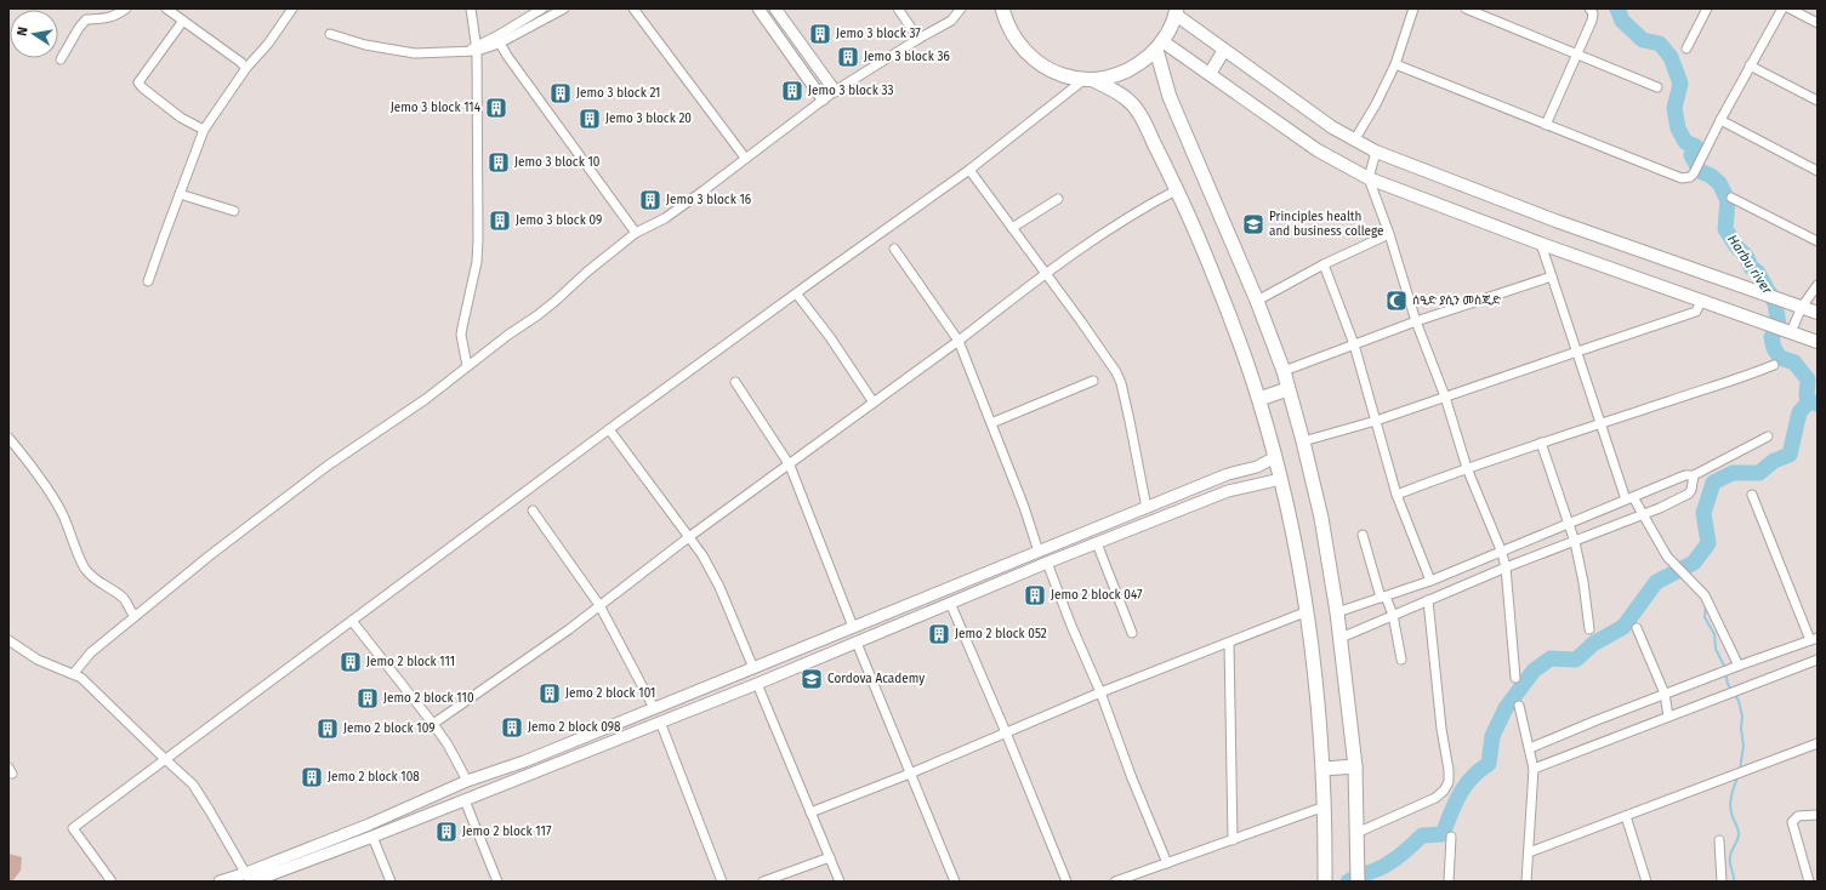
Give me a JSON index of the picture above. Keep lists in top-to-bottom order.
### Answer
{
  "water": ["Harbu river"],
  "places": {
    "building": [
      "Jemo 3 block 37",
      "Jemo 3 block 36",
      "Jemo 3 block 33",
      "Jemo 3 block 21",
      "Jemo 3 block 114",
      "Jemo 3 block 20",
      "Jemo 3 block 10",
      "Jemo 3 block 16",
      "Jemo 3 block 09",
      "Jemo 2 block 047",
      "Jemo 2 block 052",
      "Jemo 2 block 111",
      "Jemo 2 block 101",
      "Jemo 2 block 110",
      "Jemo 2 block 098",
      "Jemo 2 block 109",
      "Jemo 2 block 108",
      "Jemo 2 block 117"
    ],
    "school or university": ["Principles health and business college", "Cordova Academy"],
    "mosque": ["ሰዒድ ያሲን መስጂድ"]
  },
  "north": "left"
}
